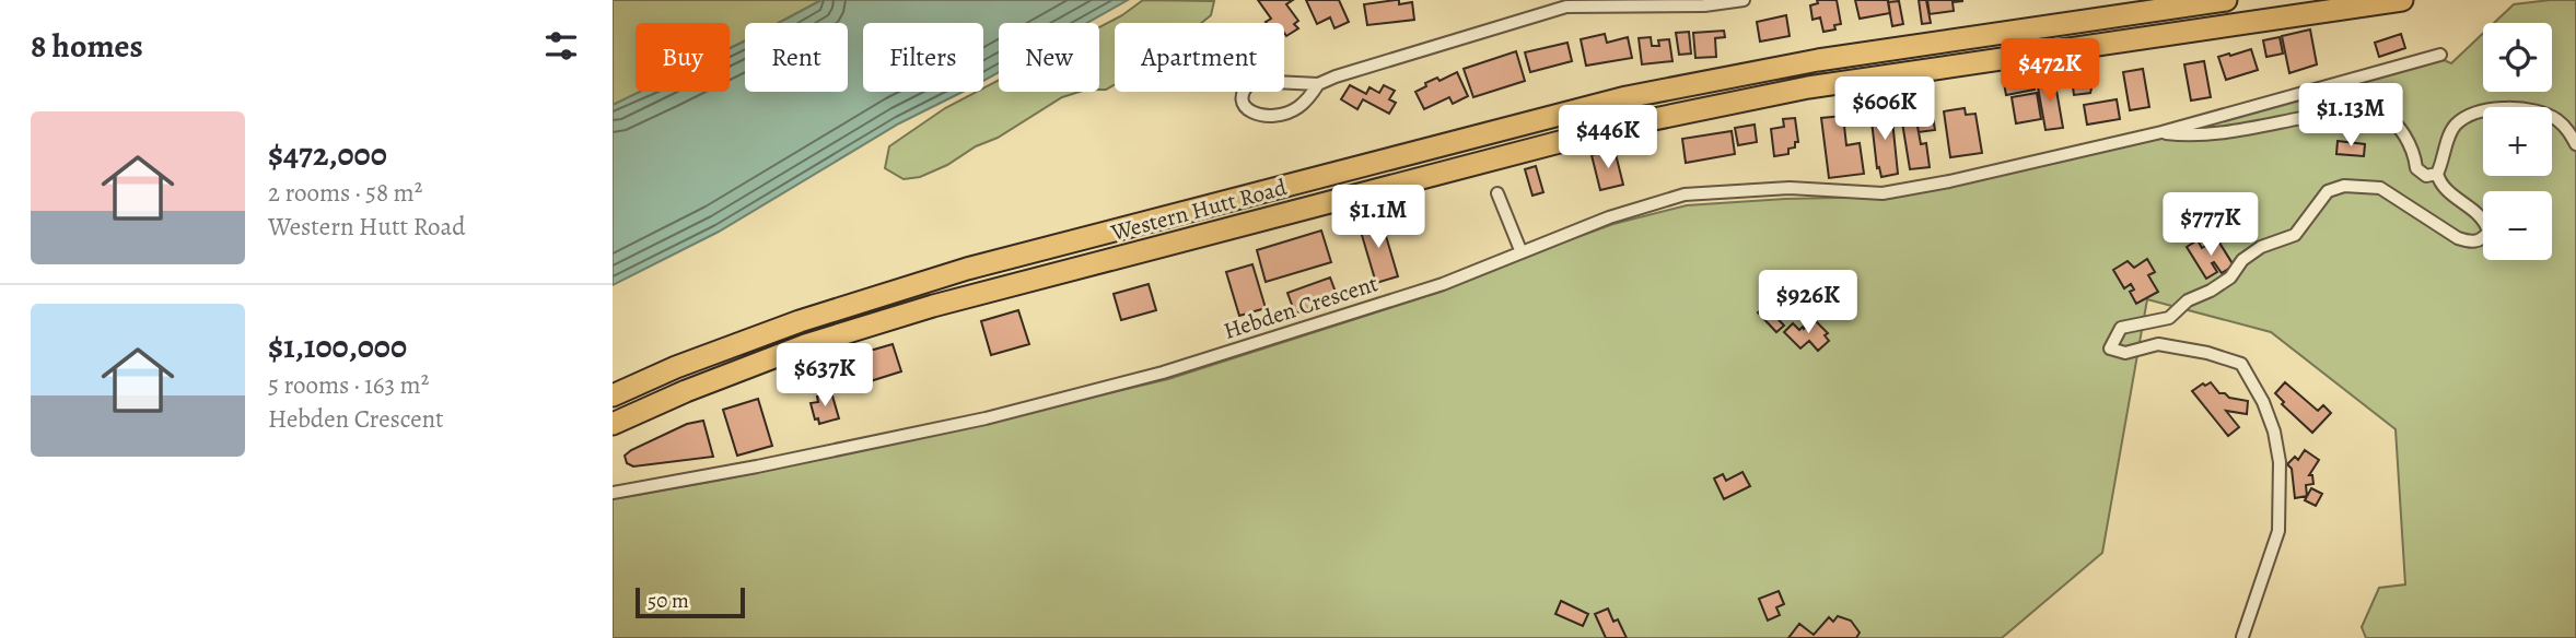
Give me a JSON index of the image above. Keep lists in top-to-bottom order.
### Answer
{
  "streets": {
    "highway": ["Western Hutt Road"],
    "street": ["Hebden Crescent"]
  },
  "scale_bar": "50 m",
  "page": {
    "heading": "8 homes",
    "map_buttons": ["+", "−"],
    "chip": [
      "Buy",
      "Rent",
      "Filters",
      "New",
      "Apartment"
    ],
    "price": [
      "$472K",
      "$606K",
      "$1.13M",
      "$446K",
      "$1.1M",
      "$777K",
      "$926K",
      "$637K"
    ],
    "list": [
      {
        "name": "$472,000",
        "note": "2 rooms · 58 m² · Western Hutt Road"
      },
      {
        "name": "$1,100,000",
        "note": "5 rooms · 163 m² · Hebden Crescent"
      }
    ],
    "scale": "50 m"
  }
}
